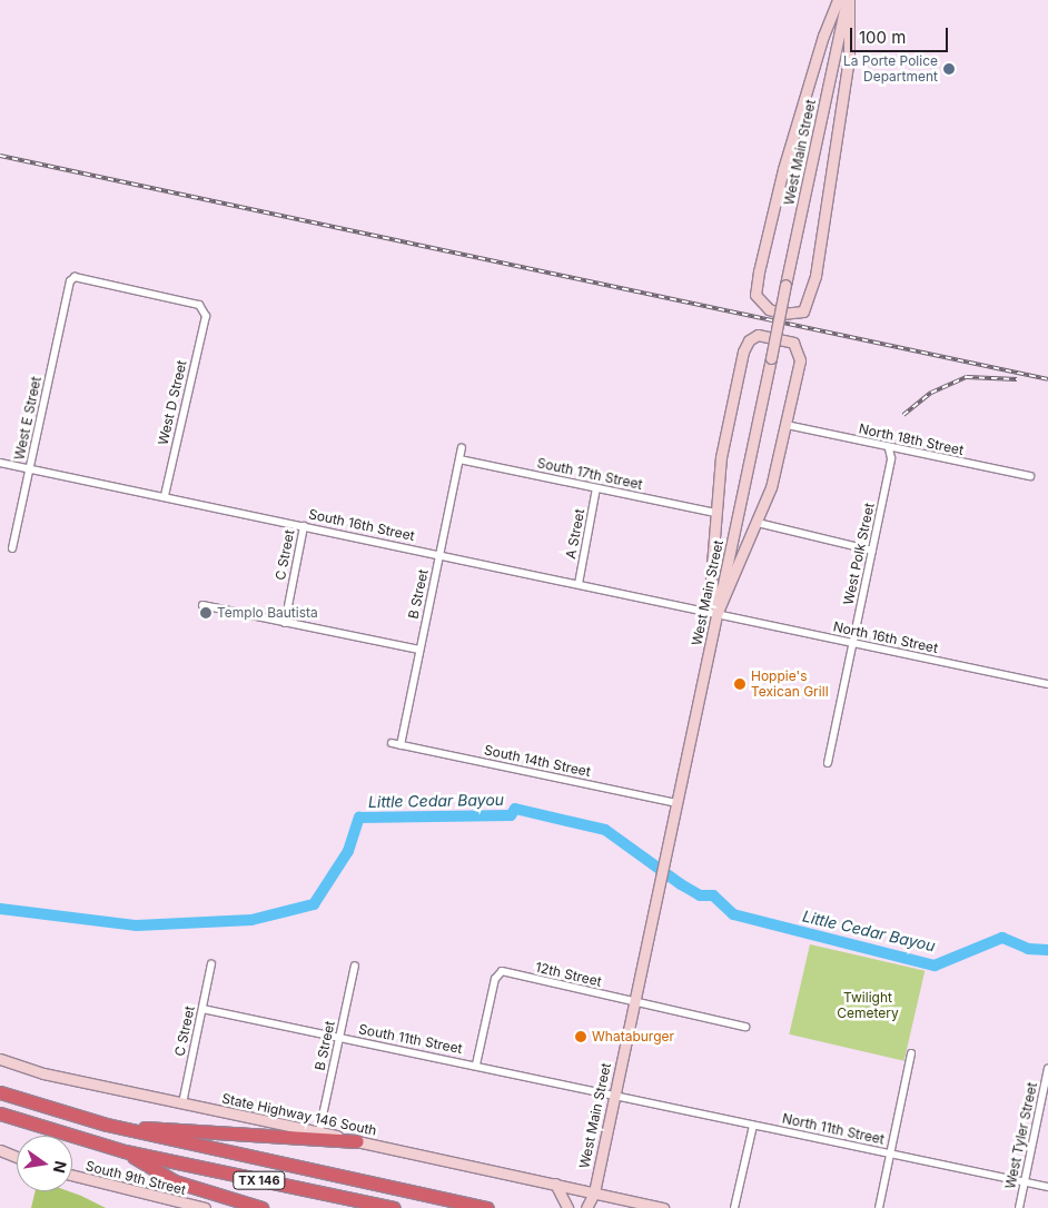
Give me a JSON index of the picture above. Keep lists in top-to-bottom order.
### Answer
{
  "streets": {
    "highway": ["TX 146"],
    "main road": ["West Main Street", "State Highway 146 South", "South 9th Street"],
    "street": [
      "West D Street",
      "West E Street",
      "North 18th Street",
      "South 17th Street",
      "South 16th Street",
      "A Street",
      "West Polk Street",
      "C Street",
      "B Street",
      "North 16th Street",
      "South 14th Street",
      "12th Street",
      "South 11th Street",
      "North 11th Street",
      "West Tyler Street"
    ]
  },
  "crossings": [
    ["West Main Street", "South 16th Street"],
    ["West Main Street", "North 16th Street"],
    ["West Main Street", "South 14th Street"],
    ["West Main Street", "12th Street"],
    ["West Main Street", "South 11th Street"],
    ["West Main Street", "State Highway 146 South"],
    ["West Main Street", "North 11th Street"],
    ["West D Street", "West E Street"],
    ["West D Street", "South 16th Street"],
    ["West E Street", "South 16th Street"],
    ["North 18th Street", "West Polk Street"],
    ["South 17th Street", "A Street"],
    ["South 17th Street", "B Street"],
    ["South 16th Street", "A Street"],
    ["South 16th Street", "C Street"],
    ["South 16th Street", "B Street"],
    ["South 16th Street", "North 16th Street"],
    ["West Polk Street", "North 16th Street"],
    ["C Street", "South 11th Street"],
    ["C Street", "State Highway 146 South"],
    ["B Street", "South 14th Street"],
    ["B Street", "South 11th Street"],
    ["B Street", "State Highway 146 South"],
    ["12th Street", "South 11th Street"],
    ["South 11th Street", "North 11th Street"],
    ["North 11th Street", "West Tyler Street"]
  ],
  "water": ["Little Cedar Bayou"],
  "parks": ["Twilight Cemetery"],
  "places": [
    "La Porte Police Department",
    "Templo Bautista",
    "Hoppie's Texican Grill",
    "Whataburger"
  ],
  "scale_bar": "100 m",
  "north": "right"
}
